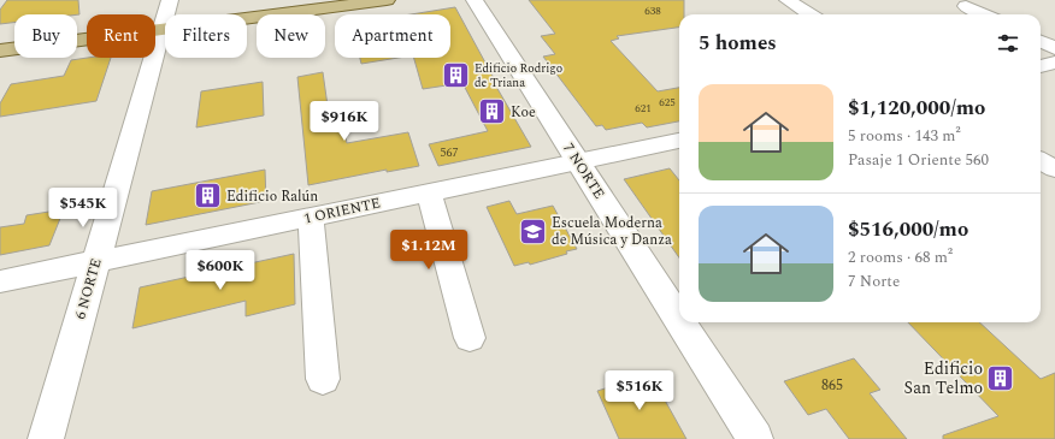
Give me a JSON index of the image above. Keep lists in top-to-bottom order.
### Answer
{
  "streets": {
    "street": ["7 NORTE", "1 ORIENTE", "6 NORTE"]
  },
  "crossings": [
    ["7 NORTE", "1 ORIENTE"],
    ["1 ORIENTE", "6 NORTE"]
  ],
  "places": {
    "building": [
      "Edificio Rodrigo de Triana",
      "Koe",
      "Edificio Ralún",
      "Edificio San Telmo"
    ],
    "school or university": ["Escuela Moderna de Música y Danza"]
  },
  "house_numbers": [
    "638",
    "625",
    "621",
    "567",
    "865"
  ],
  "page": {
    "chip": [
      "Buy",
      "Rent",
      "Filters",
      "New",
      "Apartment"
    ],
    "heading": "5 homes",
    "list": [
      {
        "name": "$1,120,000/mo",
        "note": "5 rooms · 143 m² · Pasaje 1 Oriente 560"
      },
      {
        "name": "$516,000/mo",
        "note": "2 rooms · 68 m² · 7 Norte"
      }
    ],
    "price": [
      "$916K",
      "$545K",
      "$1.12M",
      "$600K",
      "$516K"
    ]
  }
}
